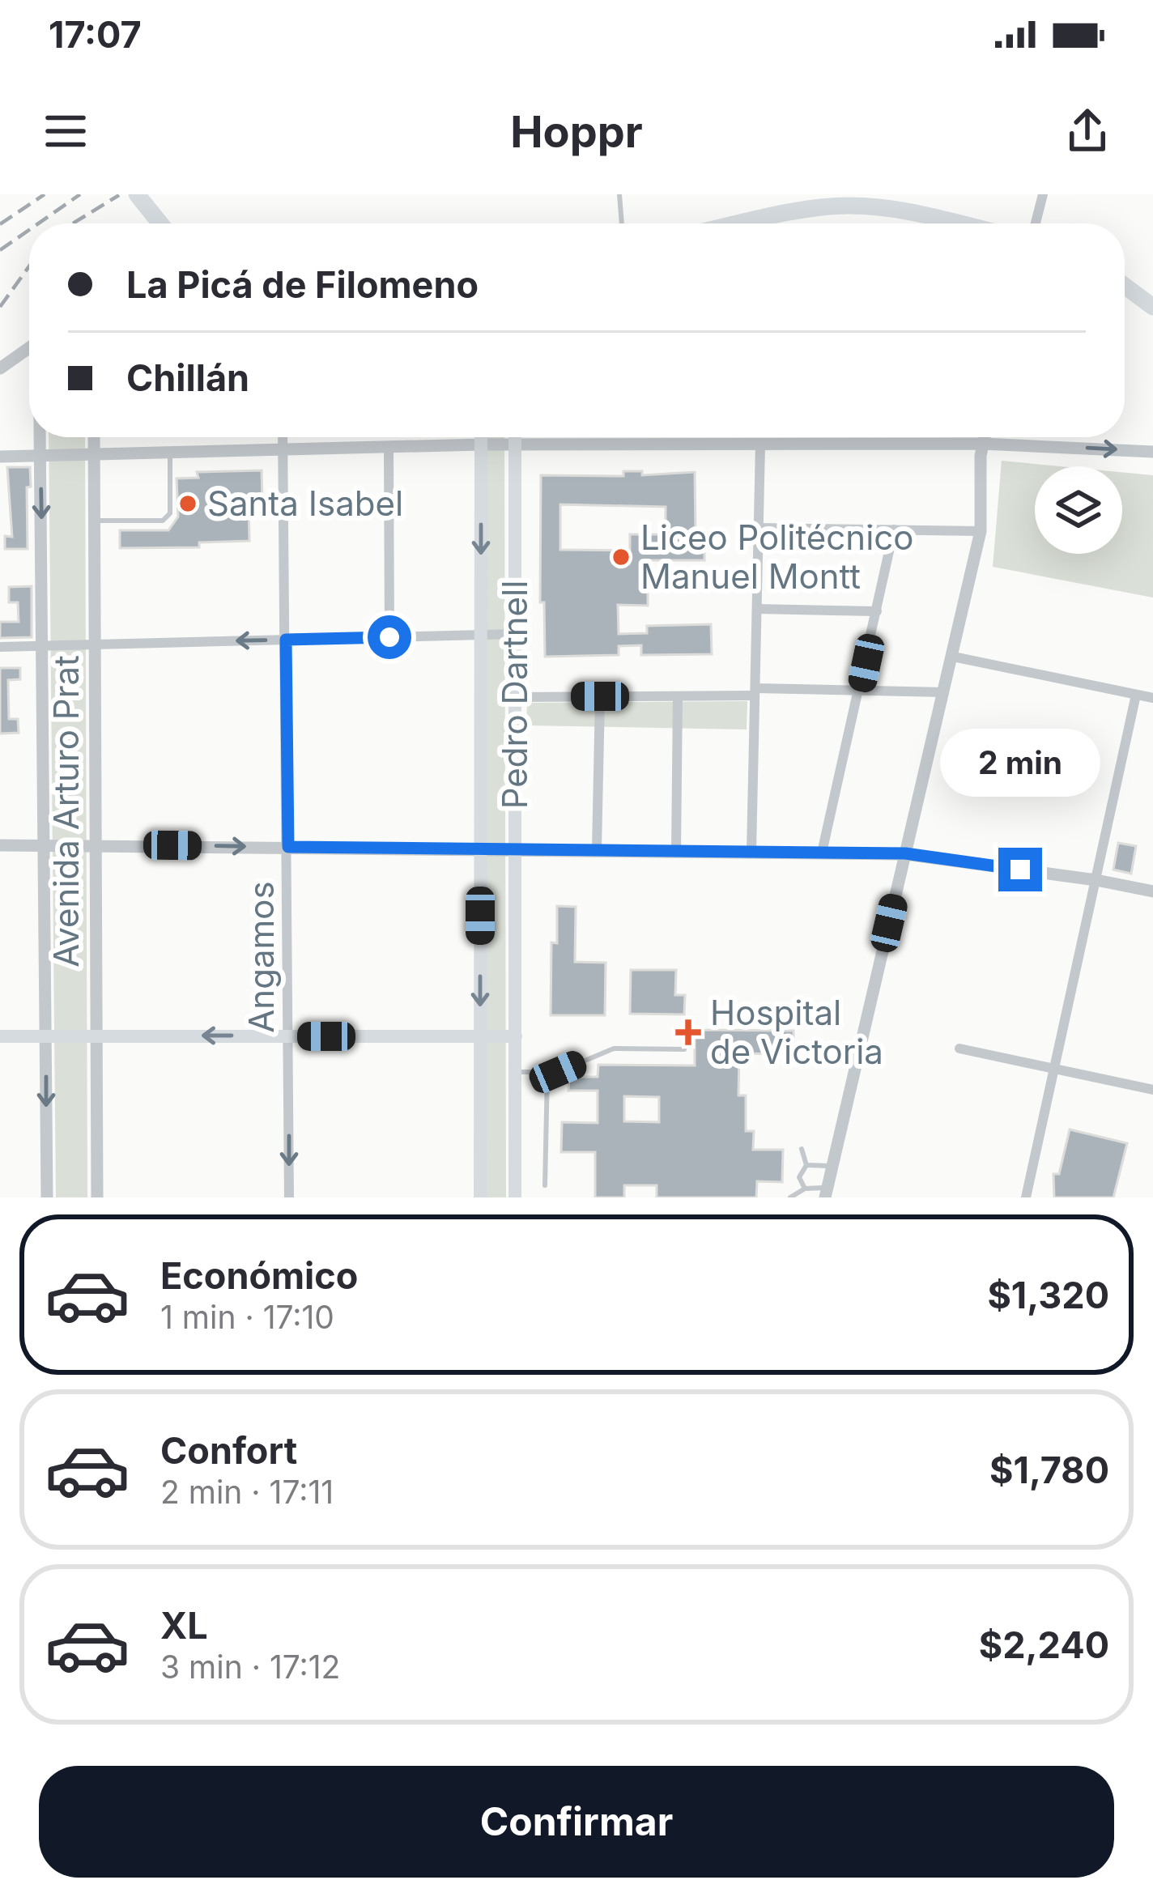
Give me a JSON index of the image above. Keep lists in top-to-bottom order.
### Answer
{
  "streets": {
    "main road": ["Pedro Dartnell"],
    "street": ["Avenida Arturo Prat", "Angamos"]
  },
  "places": {
    "other": ["Santa Isabel", "Liceo Politécnico Manuel Montt"],
    "health": ["Hospital de Victoria"]
  },
  "page": {
    "status": "17:07",
    "header": "Hoppr",
    "banner": ["La Picá de Filomeno", "Chillán"],
    "bubble": "2 min",
    "list": [
      {
        "name": "Económico",
        "note": "1 min · 17:10",
        "value": "$1,320"
      },
      {
        "name": "Confort",
        "note": "2 min · 17:11",
        "value": "$1,780"
      },
      {
        "name": "XL",
        "note": "3 min · 17:12",
        "value": "$2,240"
      }
    ],
    "buttons": "Confirmar"
  }
}
